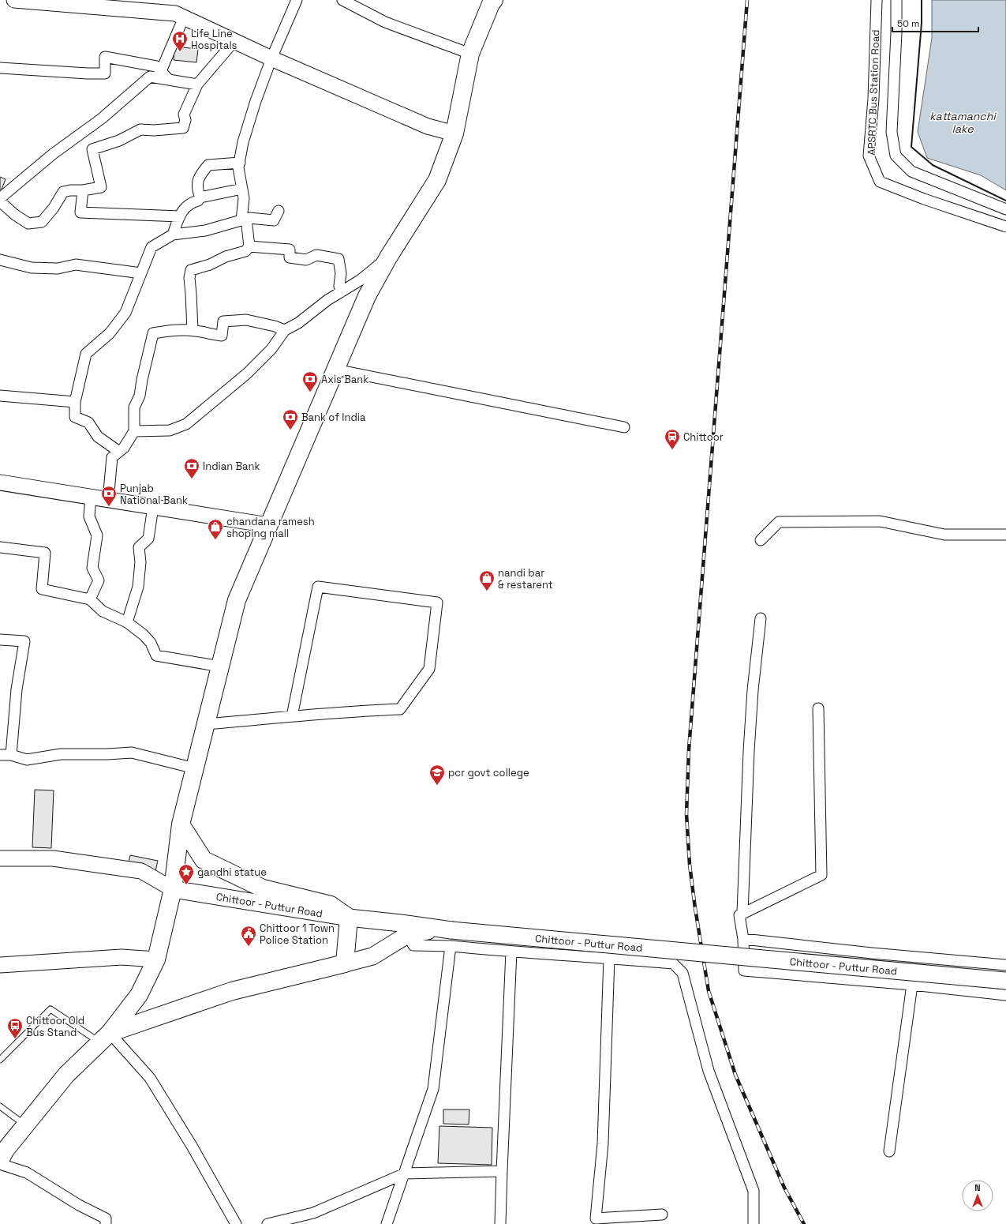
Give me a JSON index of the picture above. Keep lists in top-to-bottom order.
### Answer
{
  "streets": {
    "main road": ["Chittoor - Puttur Road"],
    "street": ["APSRTC Bus Station Road"]
  },
  "water": ["kattamanchi lake"],
  "places": {
    "hospital": ["Life Line Hospitals"],
    "bank": [
      "Axis Bank",
      "Bank of India",
      "Indian Bank",
      "Punjab National Bank"
    ],
    "station": ["Chittoor"],
    "shop": ["chandana ramesh shoping mall", "nandi bar & restarent"],
    "school or university": ["pcr govt college"],
    "place": ["gandhi statue"],
    "public building": ["Chittoor 1 Town Police Station"],
    "bus stop": ["Chittoor Old Bus Stand"]
  },
  "scale_bar": "50 m",
  "north": "top"
}
